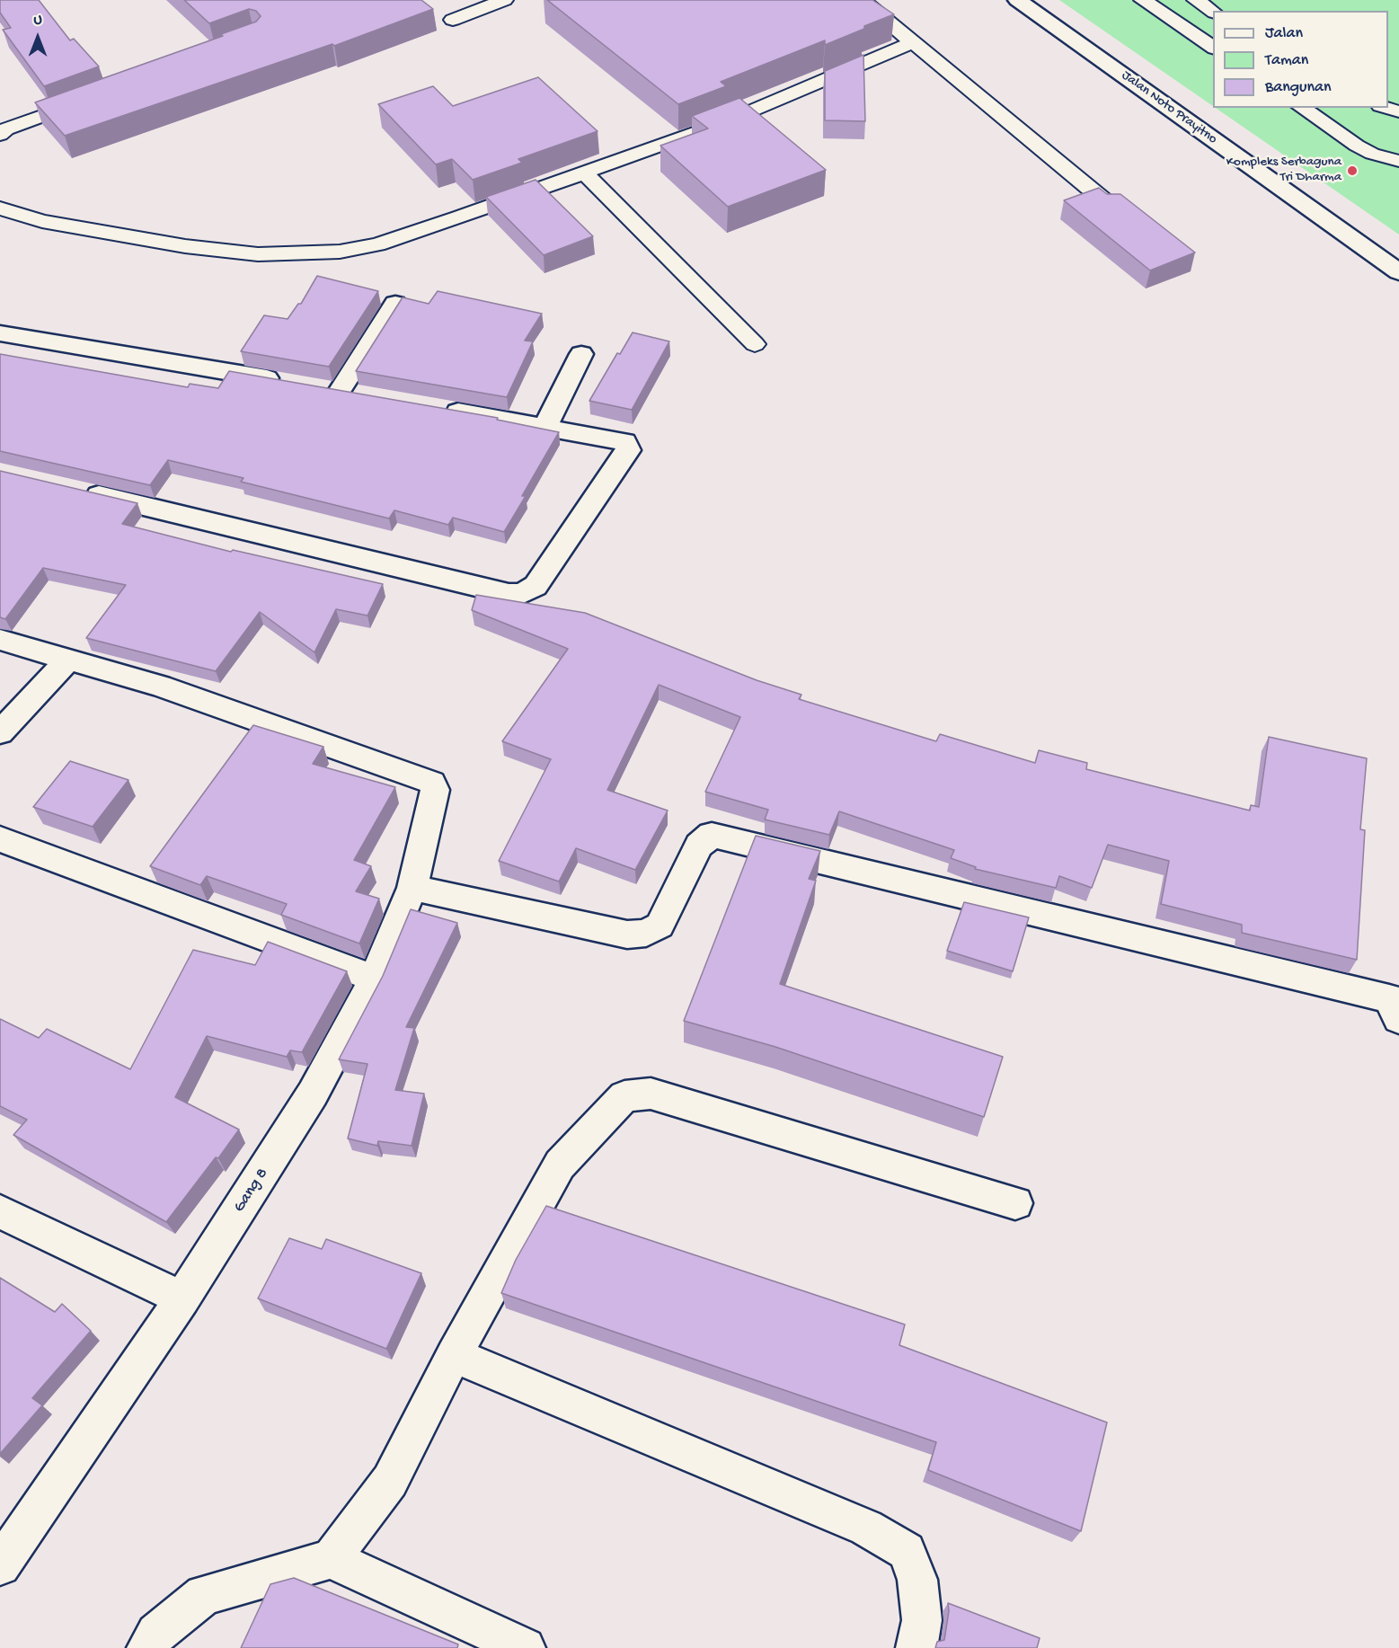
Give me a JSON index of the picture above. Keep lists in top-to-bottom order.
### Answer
{
  "streets": {
    "street": ["Jalan Noto Prayitno", "Gang 8"]
  },
  "places": ["Kompleks Serbaguna Tri Dharma"],
  "legend": ["Jalan", "Taman", "Bangunan"],
  "north": "top"
}
